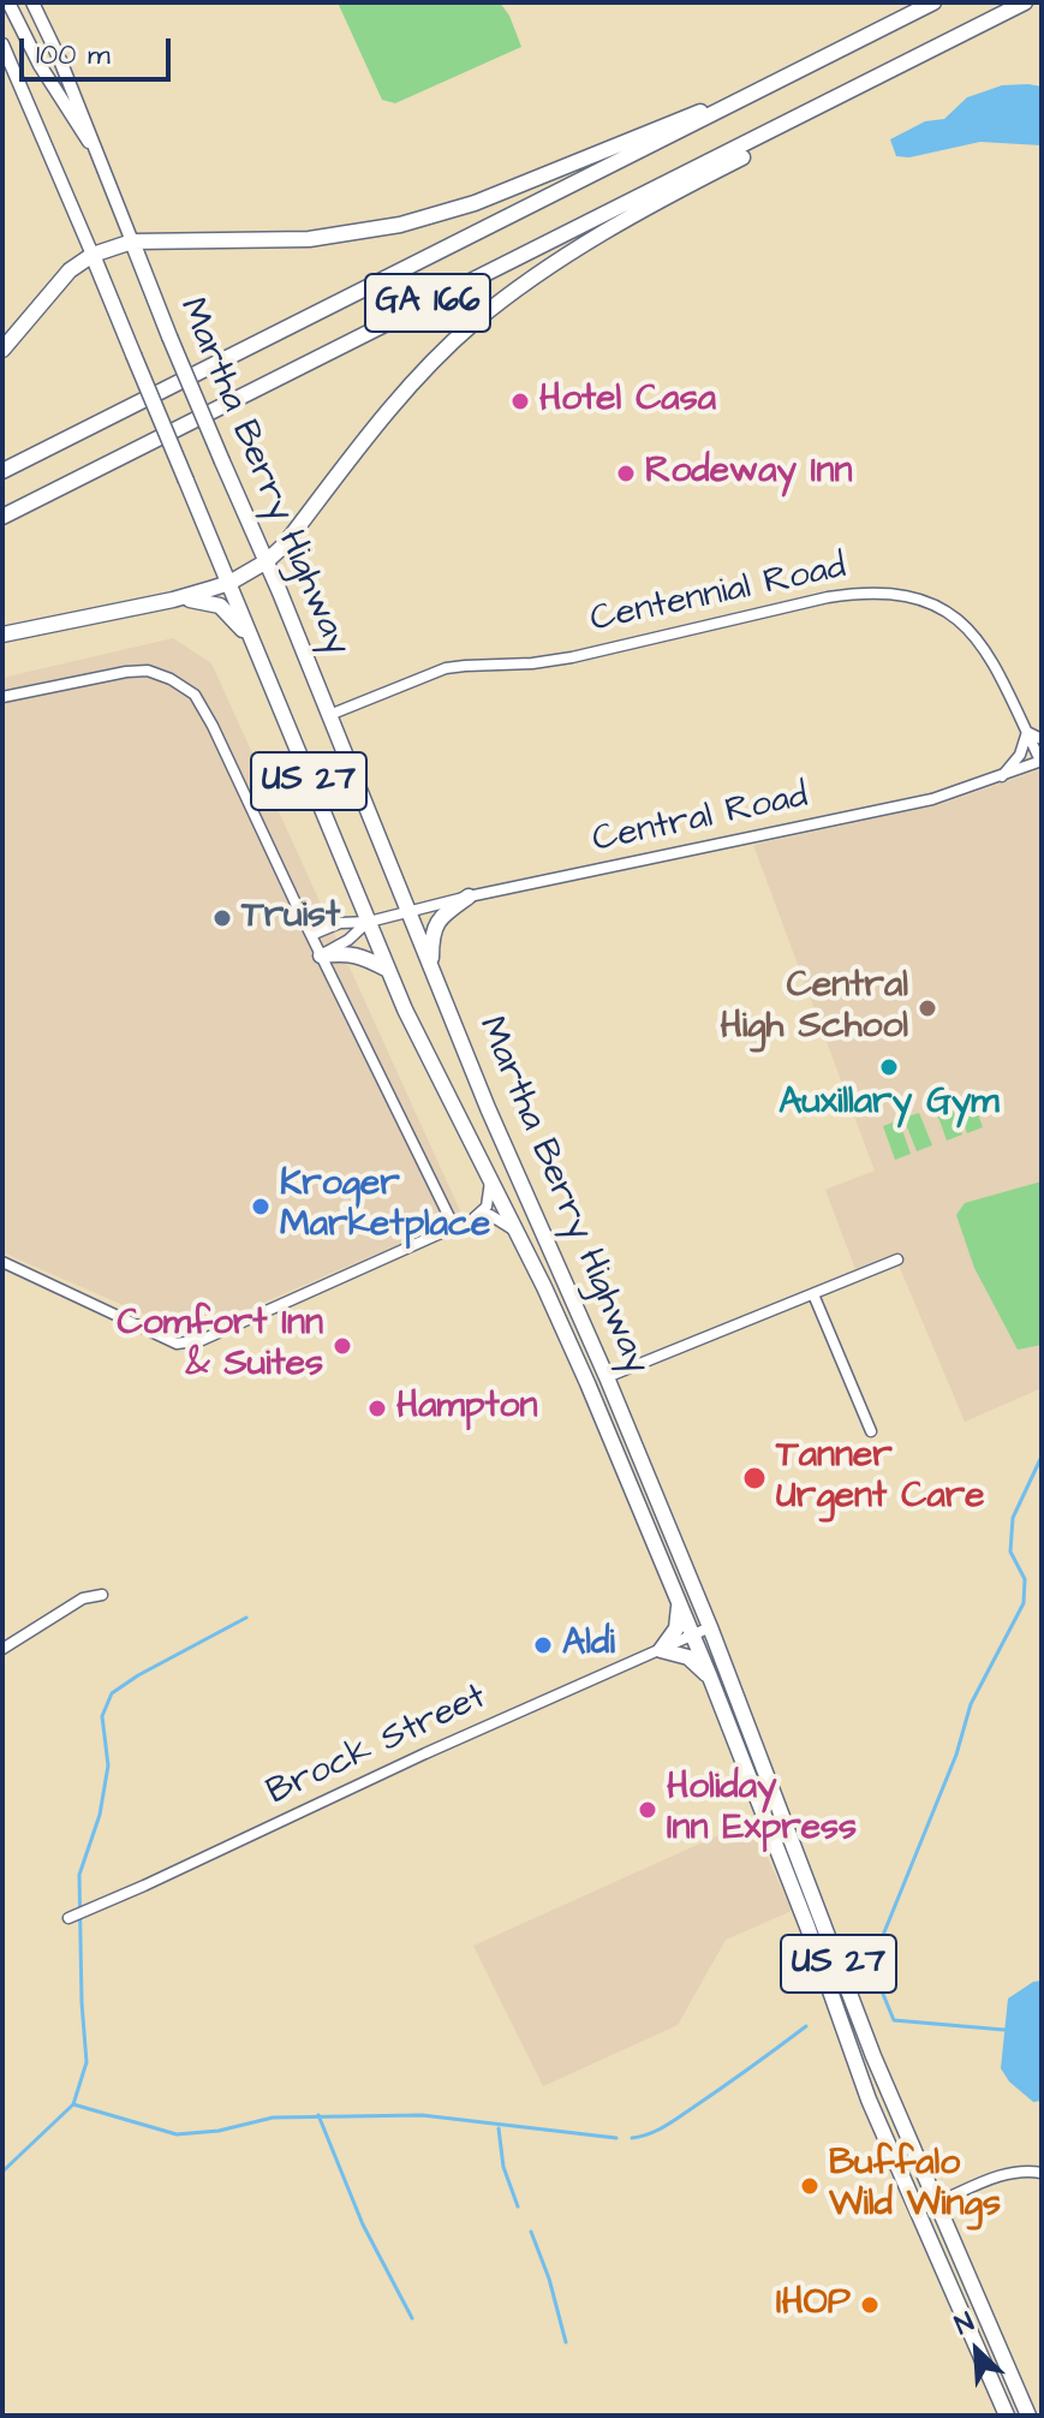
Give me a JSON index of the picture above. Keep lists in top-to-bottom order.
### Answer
{
  "streets": {
    "highway": ["GA 166", "Martha Berry Highway", "US 27"],
    "street": ["Centennial Road", "Central Road", "Brock Street"]
  },
  "crossings": [
    ["Martha Berry Highway", "Centennial Road"],
    ["Martha Berry Highway", "Central Road"],
    ["Martha Berry Highway", "Brock Street"],
    ["Centennial Road", "Central Road"]
  ],
  "places": [
    "Hotel Casa",
    "Rodeway Inn",
    "Truist",
    "Central High School",
    "Auxillary Gym",
    "Kroger Marketplace",
    "Comfort Inn & Suites",
    "Hampton",
    "Tanner Urgent Care",
    "Aldi",
    "Holiday Inn Express",
    "Buffalo Wild Wings",
    "IHOP"
  ],
  "scale_bar": "100 m",
  "north": "top left"
}
